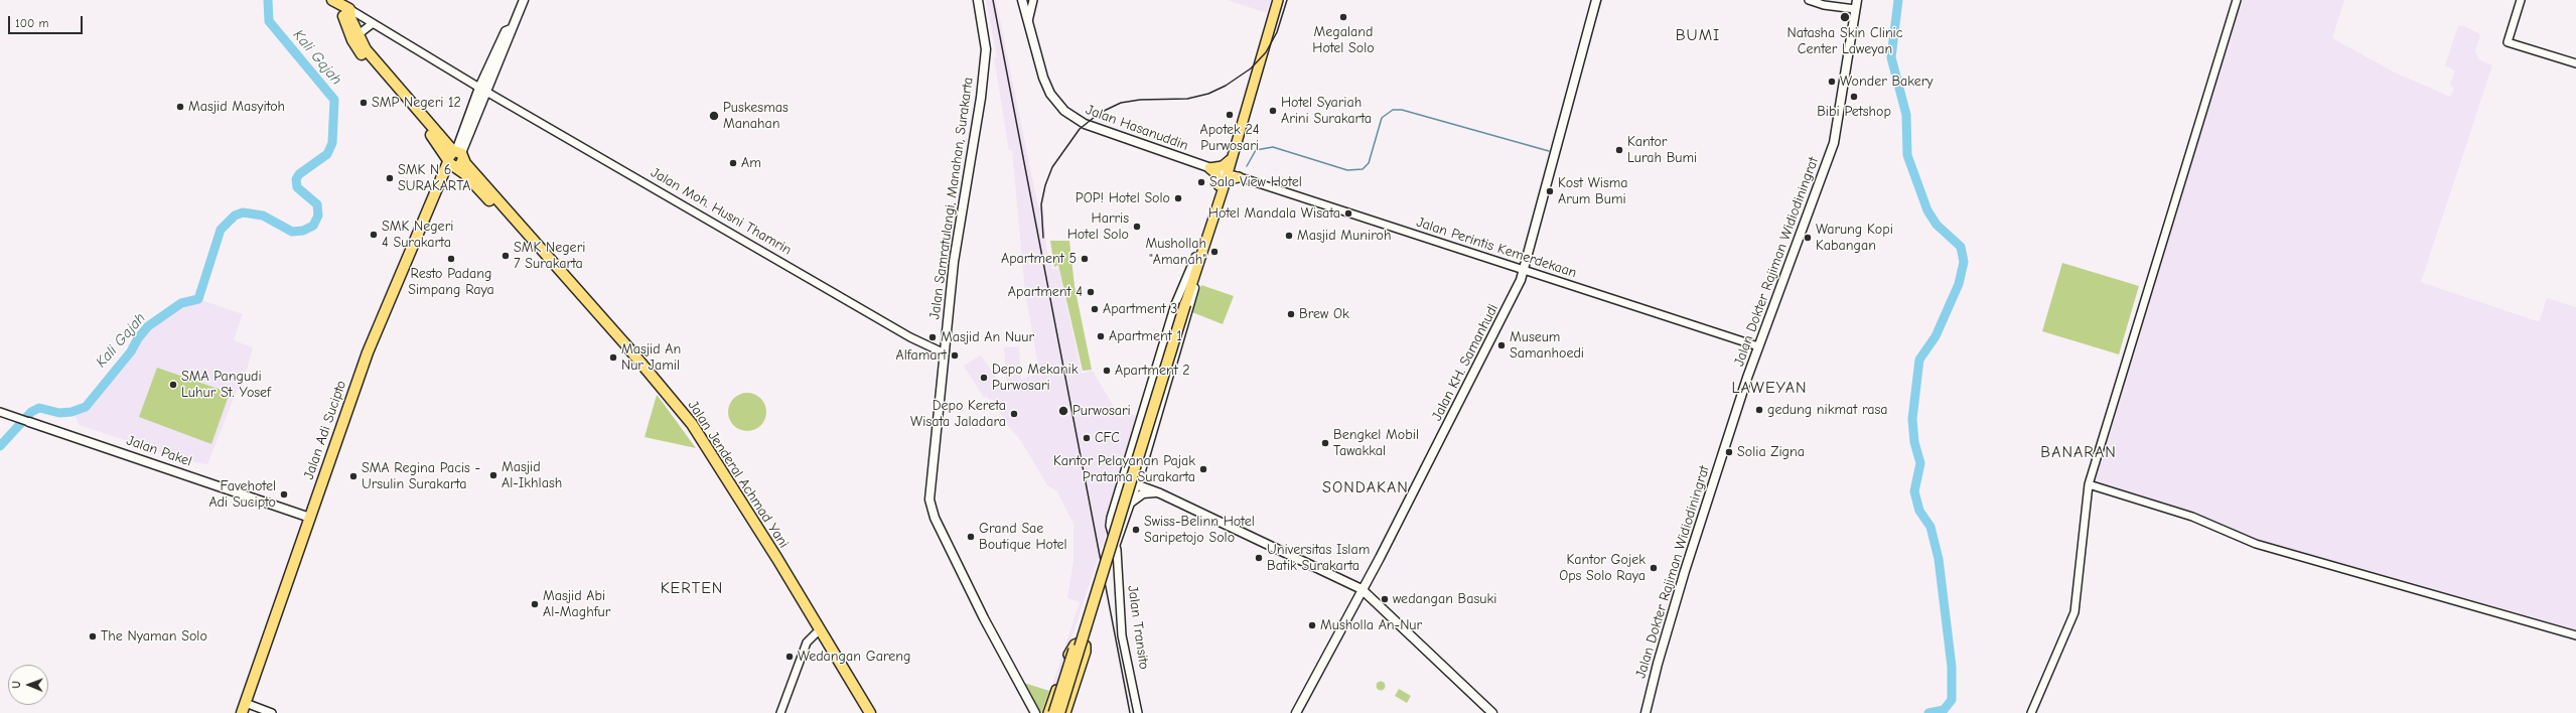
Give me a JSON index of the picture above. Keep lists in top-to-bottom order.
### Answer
{
  "streets": {
    "highway": ["Jalan Adi Sucipto", "Jalan Jenderal Achmad Yani"],
    "main road": [
      "Jalan Hasanuddin",
      "Jalan Samratulangi, Manahan, Surakarta",
      "Jalan Dokter Rajiman Widiodiningrat",
      "Jalan KH. Samanhudi",
      "Jalan Pakel"
    ],
    "street": ["Jalan Moh. Husni Thamrin", "Jalan Perintis Kemerdekaan", "Jalan Transito"]
  },
  "crossings": [
    ["Jalan Samratulangi, Manahan, Surakarta", "Jalan Moh. Husni Thamrin"],
    ["Jalan Moh. Husni Thamrin", "Jalan Adi Sucipto"],
    ["Jalan Moh. Husni Thamrin", "Jalan Jenderal Achmad Yani"],
    ["Jalan Perintis Kemerdekaan", "Jalan Dokter Rajiman Widiodiningrat"],
    ["Jalan Perintis Kemerdekaan", "Jalan KH. Samanhudi"],
    ["Jalan Adi Sucipto", "Jalan Pakel"],
    ["Jalan Adi Sucipto", "Jalan Jenderal Achmad Yani"]
  ],
  "districts": [
    "BUMI",
    "LAWEYAN",
    "BANARAN",
    "SONDAKAN",
    "KERTEN"
  ],
  "water": ["Kali Gajah"],
  "places": [
    "Megaland Hotel Solo",
    "Natasha Skin Clinic Center Laweyan",
    "Wonder Bakery",
    "Bibi Petshop",
    "SMP Negeri 12",
    "Masjid Masyitoh",
    "Hotel Syariah Arini Surakarta",
    "Apotek 24 Purwosari",
    "Puskesmas Manahan",
    "Kantor Lurah Bumi",
    "Am",
    "SMK N 6 SURAKARTA",
    "Sala View Hotel",
    "Kost Wisma Arum Bumi",
    "POP! Hotel Solo",
    "Hotel Mandala Wisata",
    "Harris Hotel Solo",
    "SMK Negeri 4 Surakarta",
    "Masjid Muniroh",
    "Warung Kopi Kabangan",
    "Mushollah \"Amanah\"",
    "SMK Negeri 7 Surakarta",
    "Resto Padang Simpang Raya",
    "Apartment 5",
    "Apartment 4",
    "Apartment 3",
    "Brew Ok",
    "Apartment 1",
    "Masjid An Nuur",
    "Museum Samanhoedi",
    "Alfamart",
    "Masjid An Nur Jamil",
    "Apartment 2",
    "Depo Mekanik Purwosari",
    "SMA Pangudi Luhur St. Yosef",
    "gedung nikmat rasa",
    "Purwosari",
    "Depo Kereta Wisata Jaladara",
    "CFC",
    "Bengkel Mobil Tawakkal",
    "Solia Zigna",
    "Kantor Pelayanan Pajak Pratama Surakarta",
    "Masjid Al-Ikhlash",
    "SMA Regina Pacis - Ursulin Surakarta",
    "Favehotel Adi Sucipto",
    "Swiss-Belinn Hotel Saripetojo Solo",
    "Grand Sae Boutique Hotel",
    "Universitas Islam Batik Surakarta",
    "Kantor Gojek Ops Solo Raya",
    "wedangan Basuki",
    "Masjid Abi Al-Maghfur",
    "Musholla An-Nur",
    "The Nyaman Solo",
    "Wedangan Gareng"
  ],
  "scale_bar": "100 m",
  "north": "left"
}
